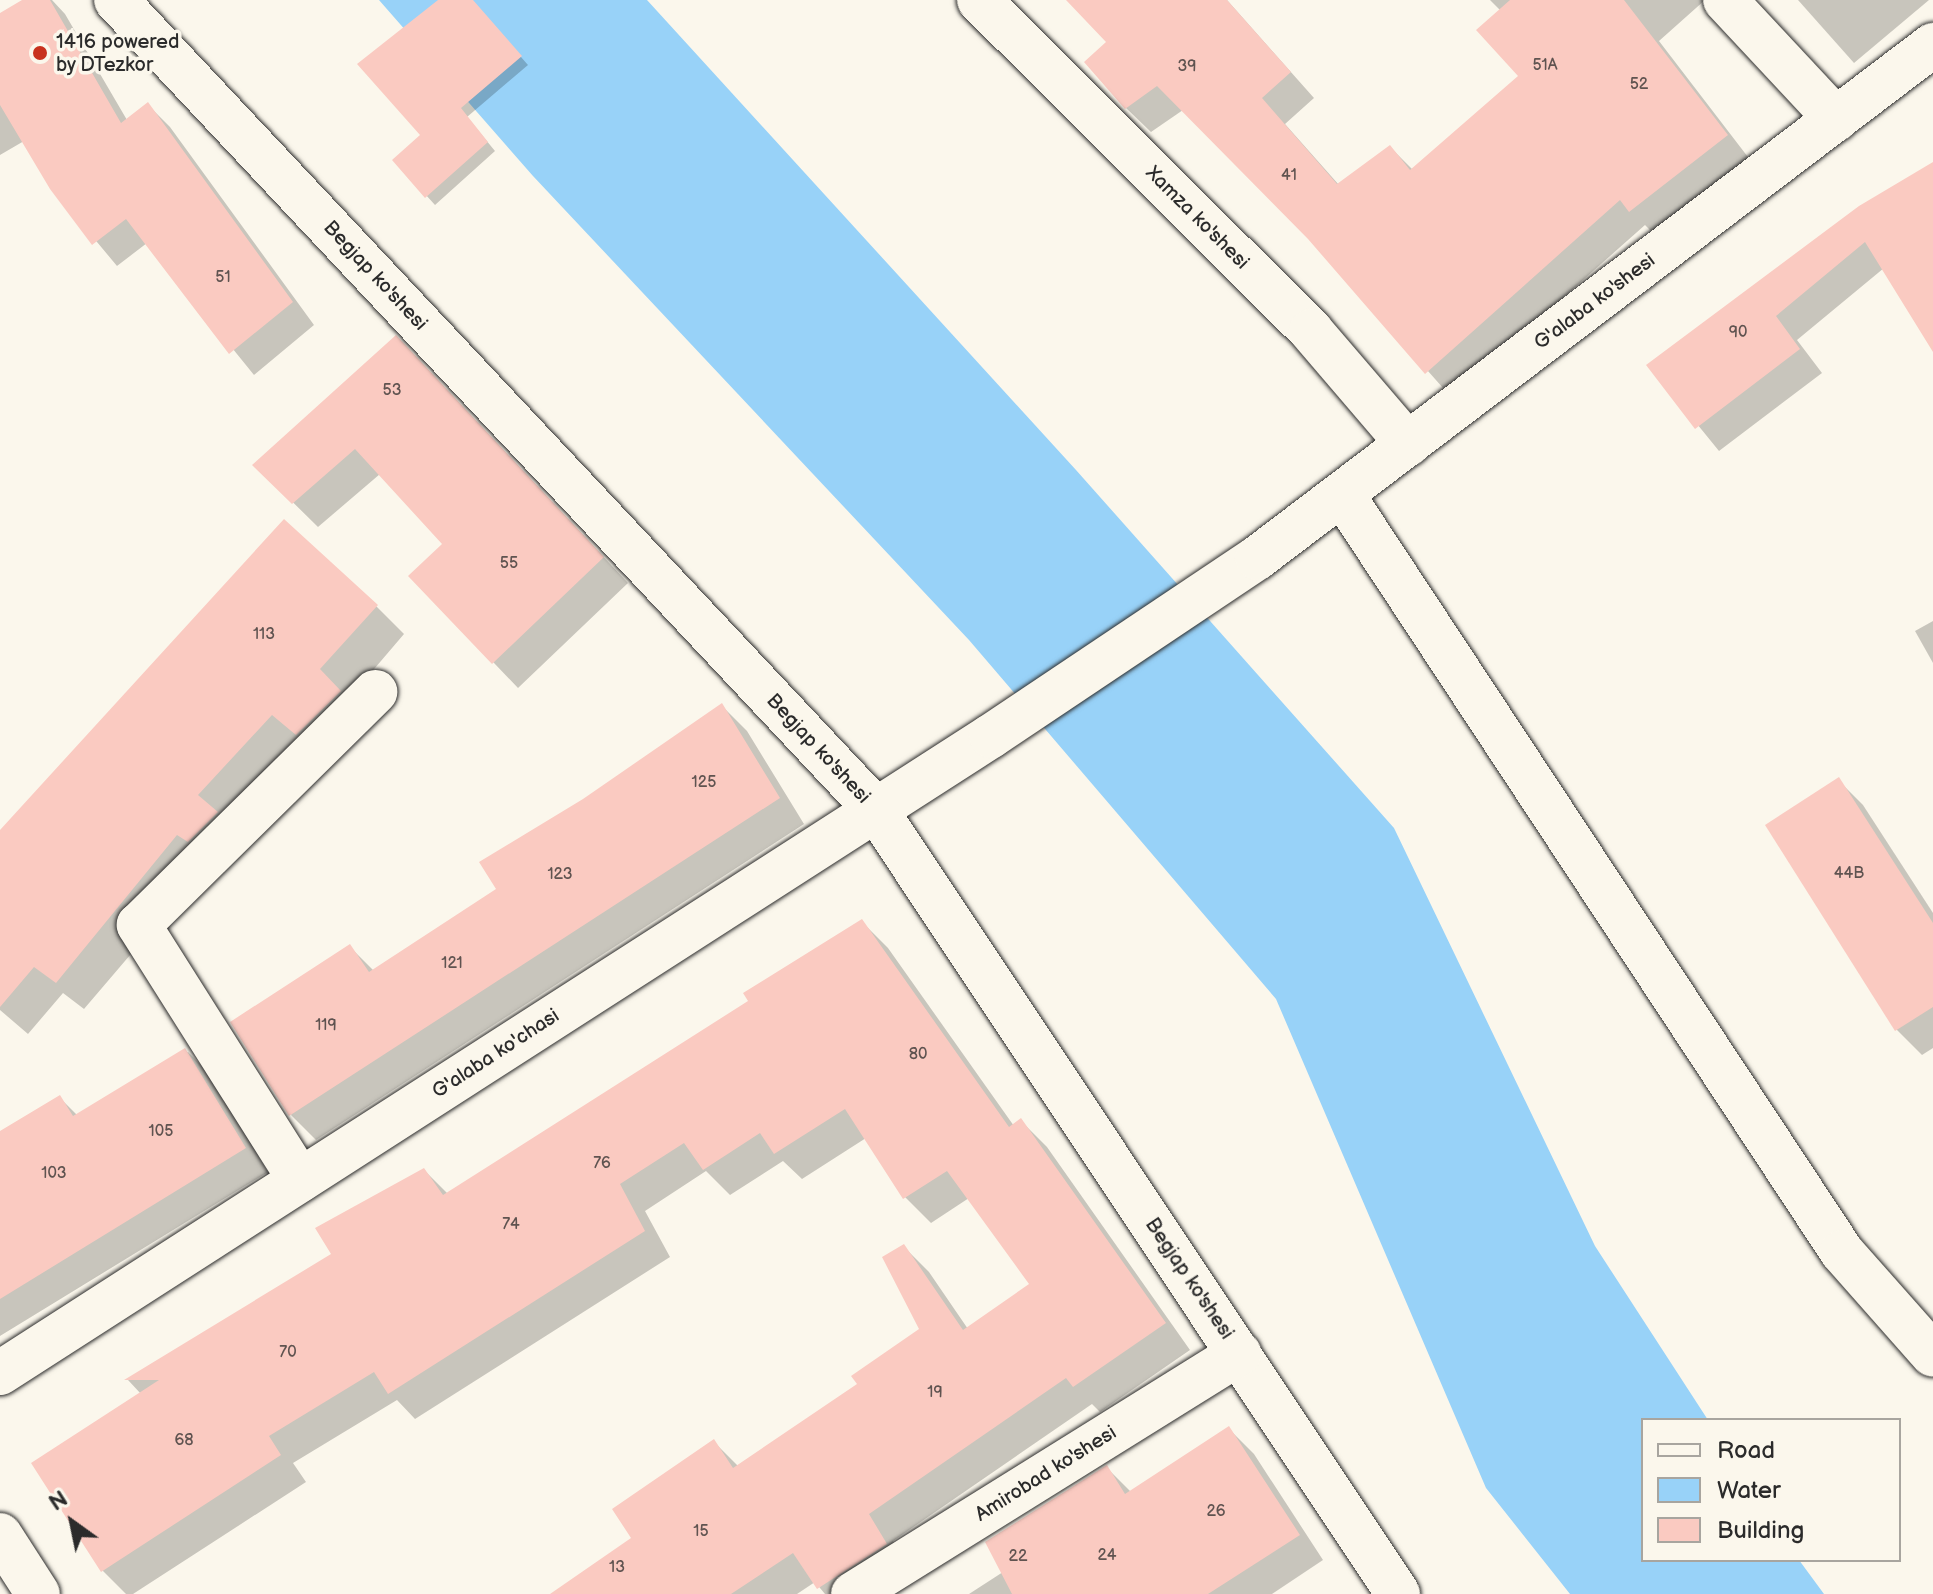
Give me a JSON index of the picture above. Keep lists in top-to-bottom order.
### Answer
{
  "streets": {
    "street": [
      "Xamza ko'shesi",
      "Begjap ko'shesi",
      "G'alaba ko'shesi",
      "G'alaba ko'chasi",
      "Amirobad ko'shesi"
    ]
  },
  "crossings": [
    ["Xamza ko'shesi", "G'alaba ko'shesi"],
    ["Begjap ko'shesi", "G'alaba ko'chasi"],
    ["Begjap ko'shesi", "Amirobad ko'shesi"],
    ["G'alaba ko'shesi", "G'alaba ko'chasi"]
  ],
  "places": ["1416 powered by DTezkor"],
  "house_numbers": [
    "51A",
    "39",
    "52",
    "41",
    "51",
    "90",
    "53",
    "55",
    "113",
    "125",
    "44B",
    "123",
    "121",
    "119",
    "80",
    "105",
    "76",
    "103",
    "74",
    "70",
    "19",
    "68",
    "26",
    "15",
    "24",
    "22",
    "13"
  ],
  "legend": ["Road", "Water", "Building"],
  "north": "top left"
}
